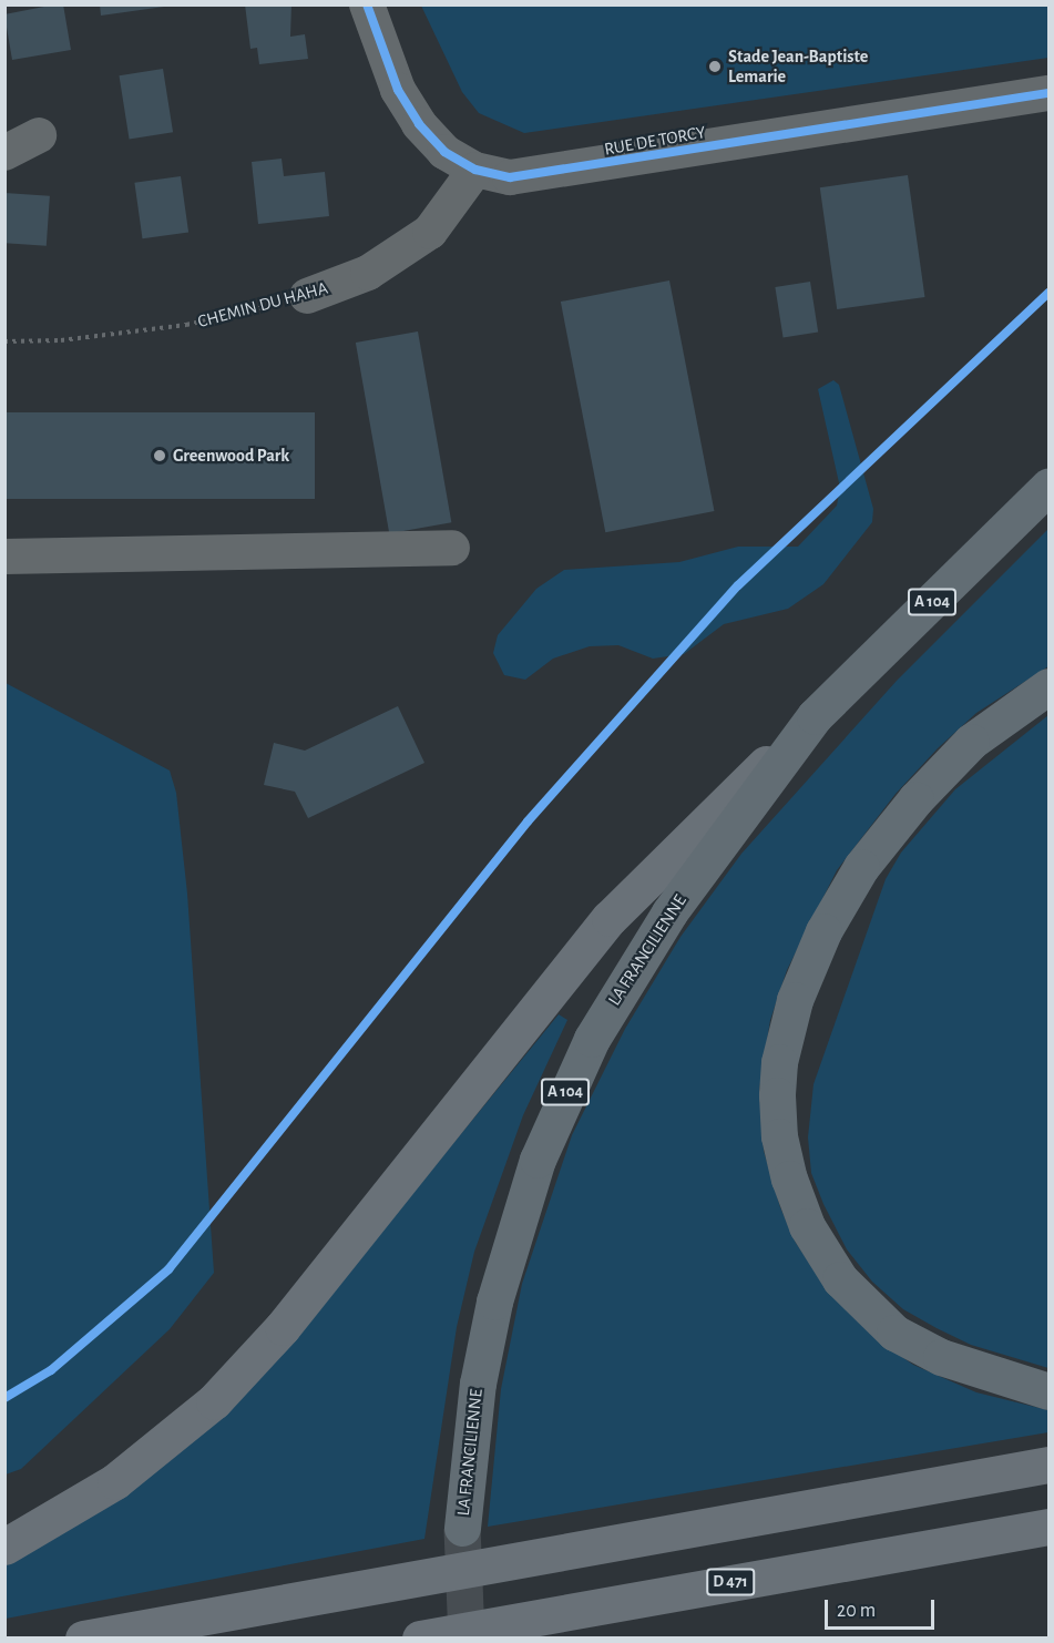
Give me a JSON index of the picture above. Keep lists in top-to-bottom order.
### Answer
{
  "streets": {
    "highway": ["A 104", "LA FRANCILIENNE"],
    "main road": ["D 471"],
    "street": ["RUE DE TORCY", "CHEMIN DU HAHA"]
  },
  "crossings": [
    ["RUE DE TORCY", "CHEMIN DU HAHA"]
  ],
  "places": ["Stade Jean-Baptiste Lemarie", "Greenwood Park"],
  "scale_bar": "20 m"
}
